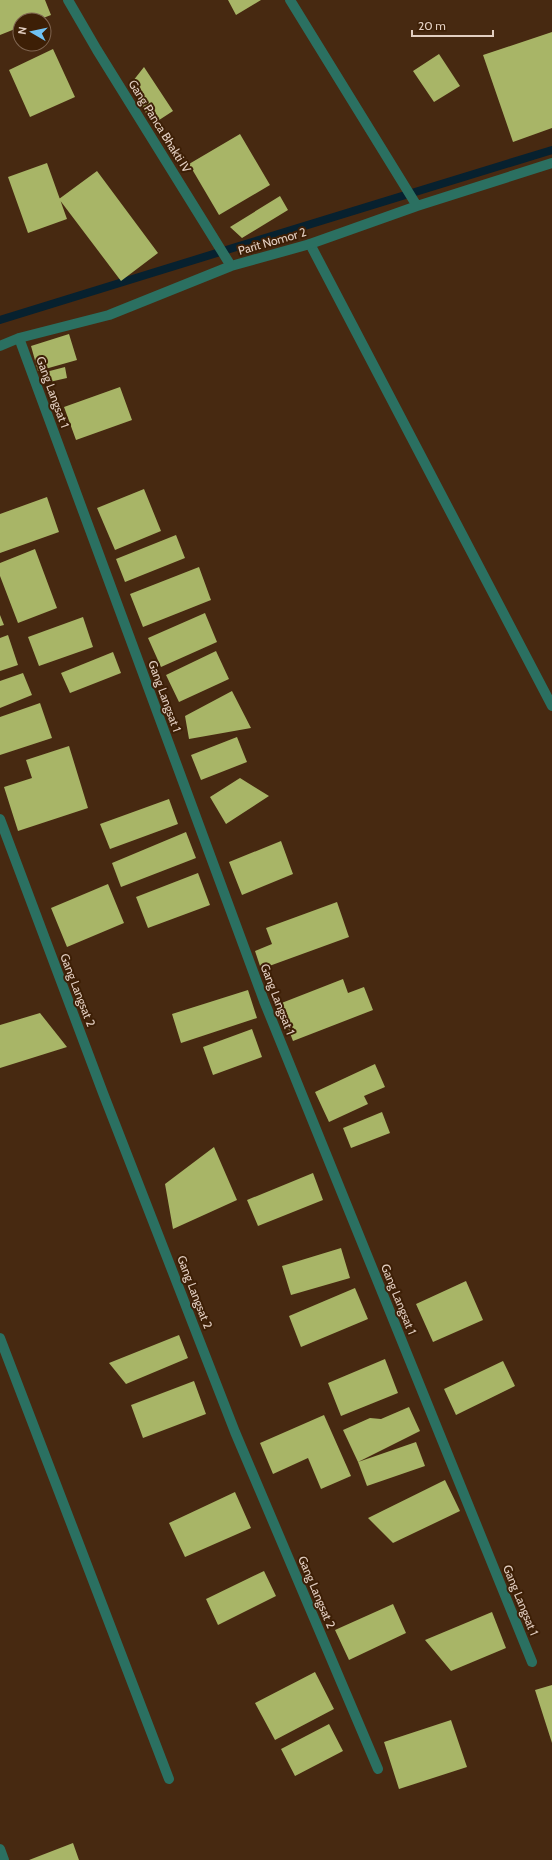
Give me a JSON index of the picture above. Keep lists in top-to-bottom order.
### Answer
{
  "streets": {
    "street": [
      "Gang Panca Bhakti IV",
      "Parit Nomor 2",
      "Gang Langsat 1",
      "Gang Langsat 2"
    ]
  },
  "crossings": [
    ["Gang Panca Bhakti IV", "Parit Nomor 2"],
    ["Parit Nomor 2", "Gang Langsat 1"]
  ],
  "scale_bar": "20 m",
  "north": "left"
}
